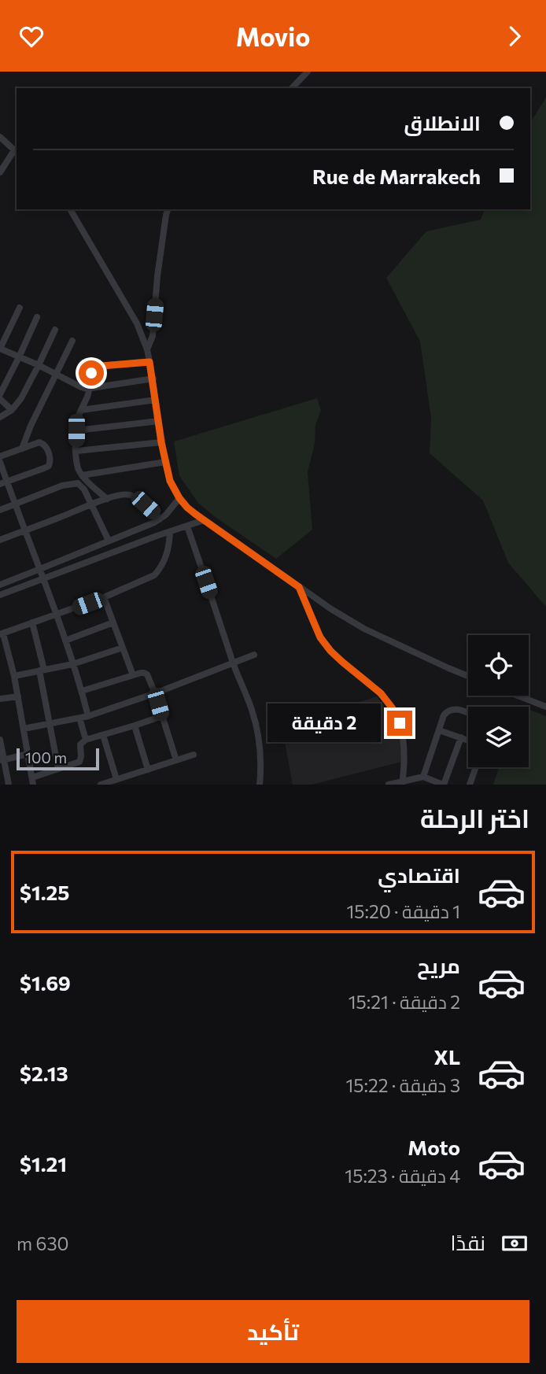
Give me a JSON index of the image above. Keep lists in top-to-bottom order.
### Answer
{
  "scale_bar": "100 m",
  "page": {
    "header": "Movio",
    "banner": ["الانطلاق", "Rue de Marrakech"],
    "bubble": "2 دقيقة",
    "scale": "100 m",
    "heading": "اختر الرحلة",
    "list": [
      {
        "name": "اقتصادي",
        "note": "1 دقيقة · 15:20",
        "value": "$1.25"
      },
      {
        "name": "مريح",
        "note": "2 دقيقة · 15:21",
        "value": "$1.69"
      },
      {
        "name": "XL",
        "note": "3 دقيقة · 15:22",
        "value": "$2.13"
      },
      {
        "name": "Moto",
        "note": "4 دقيقة · 15:23",
        "value": "$1.21"
      }
    ],
    "pay": ["نقدًا", "630 m"],
    "buttons": "تأكيد"
  }
}
